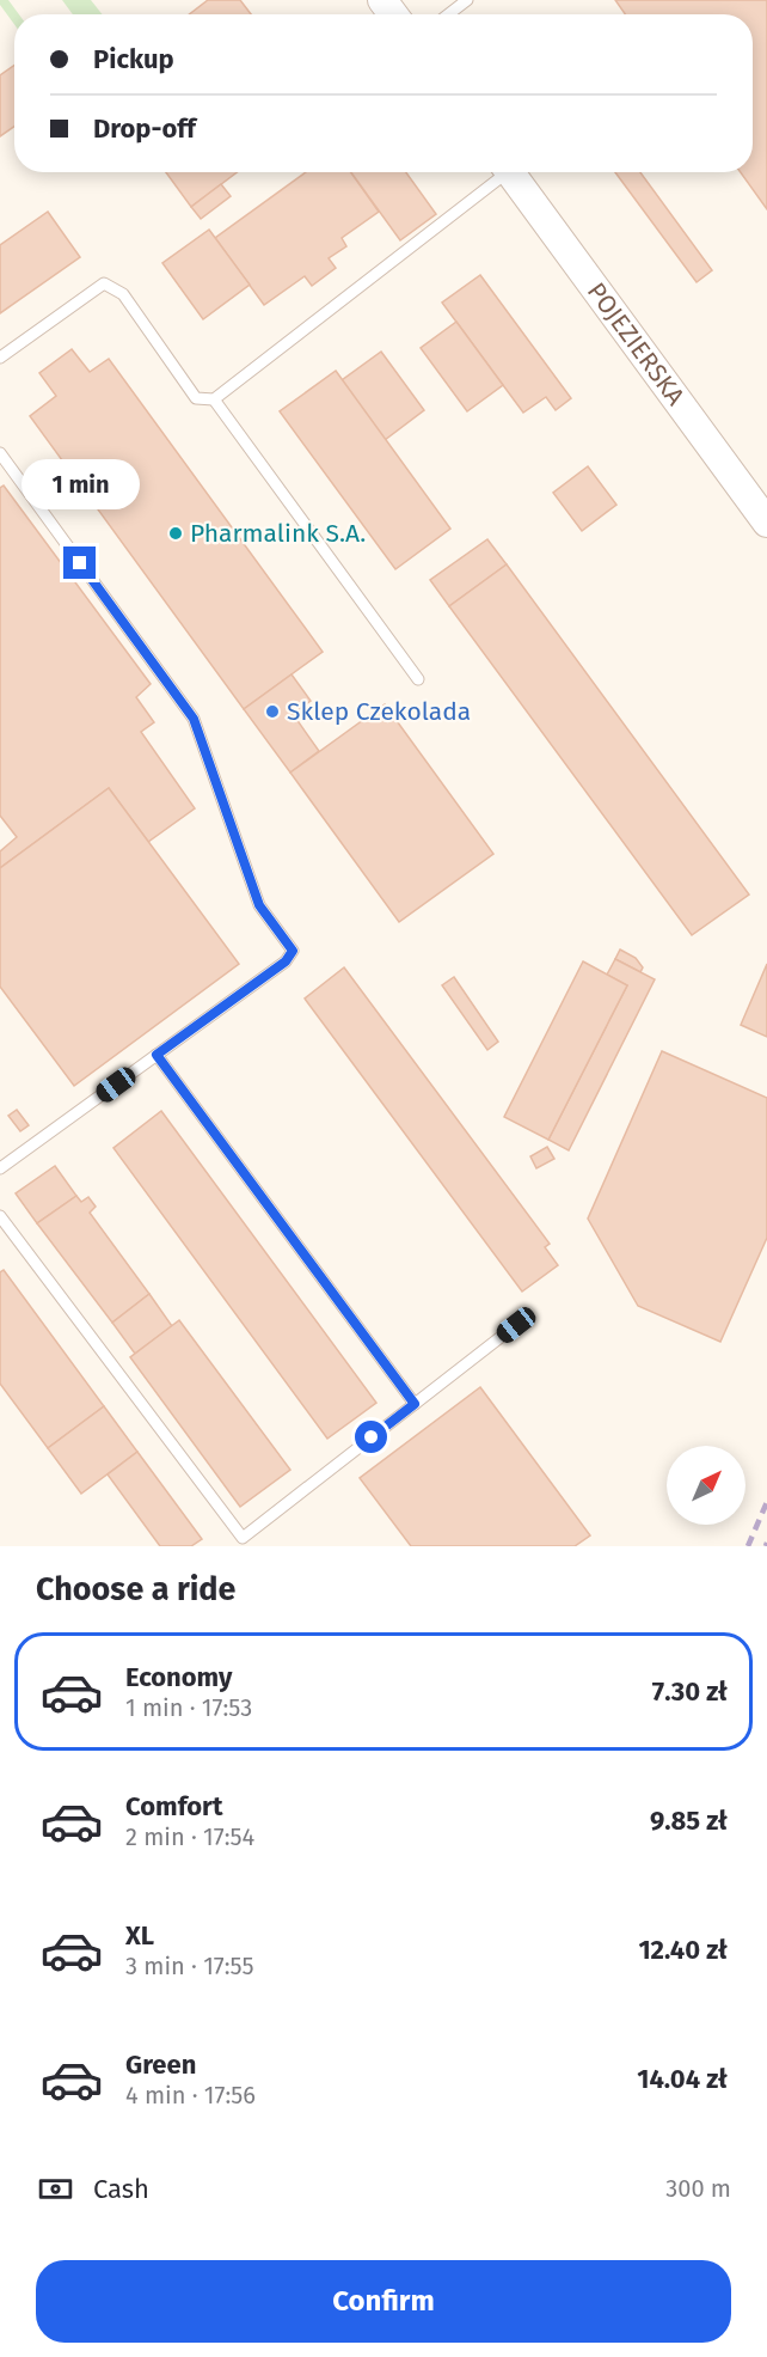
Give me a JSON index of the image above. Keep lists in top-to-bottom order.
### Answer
{
  "streets": {
    "street": ["POJEZIERSKA"]
  },
  "places": ["Pharmalink S.A.", "Sklep Czekolada"],
  "north": "top right",
  "page": {
    "banner": ["Pickup", "Drop-off"],
    "bubble": "1 min",
    "heading": "Choose a ride",
    "list": [
      {
        "name": "Economy",
        "note": "1 min · 17:53",
        "value": "7.30 zł"
      },
      {
        "name": "Comfort",
        "note": "2 min · 17:54",
        "value": "9.85 zł"
      },
      {
        "name": "XL",
        "note": "3 min · 17:55",
        "value": "12.40 zł"
      },
      {
        "name": "Green",
        "note": "4 min · 17:56",
        "value": "14.04 zł"
      }
    ],
    "pay": ["Cash", "300 m"],
    "buttons": "Confirm"
  }
}
